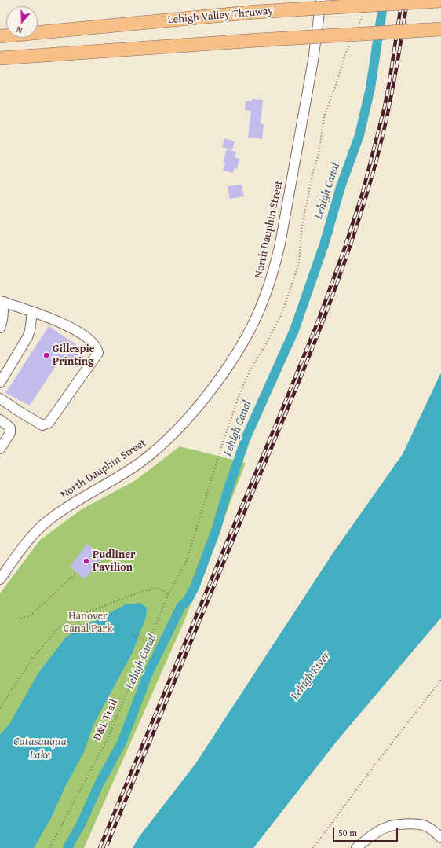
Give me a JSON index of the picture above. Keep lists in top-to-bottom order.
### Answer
{
  "streets": {
    "highway": ["Lehigh Valley Thruway"],
    "street": ["North Dauphin Street"],
    "path": ["D&L Trail"]
  },
  "water": ["Lehigh Canal", "Lehigh River", "Catasauqua Lake"],
  "parks": ["Hanover Canal Park"],
  "places": ["Gillespie Printing", "Pudliner Pavilion"],
  "scale_bar": "50 m",
  "north": "bottom"
}
